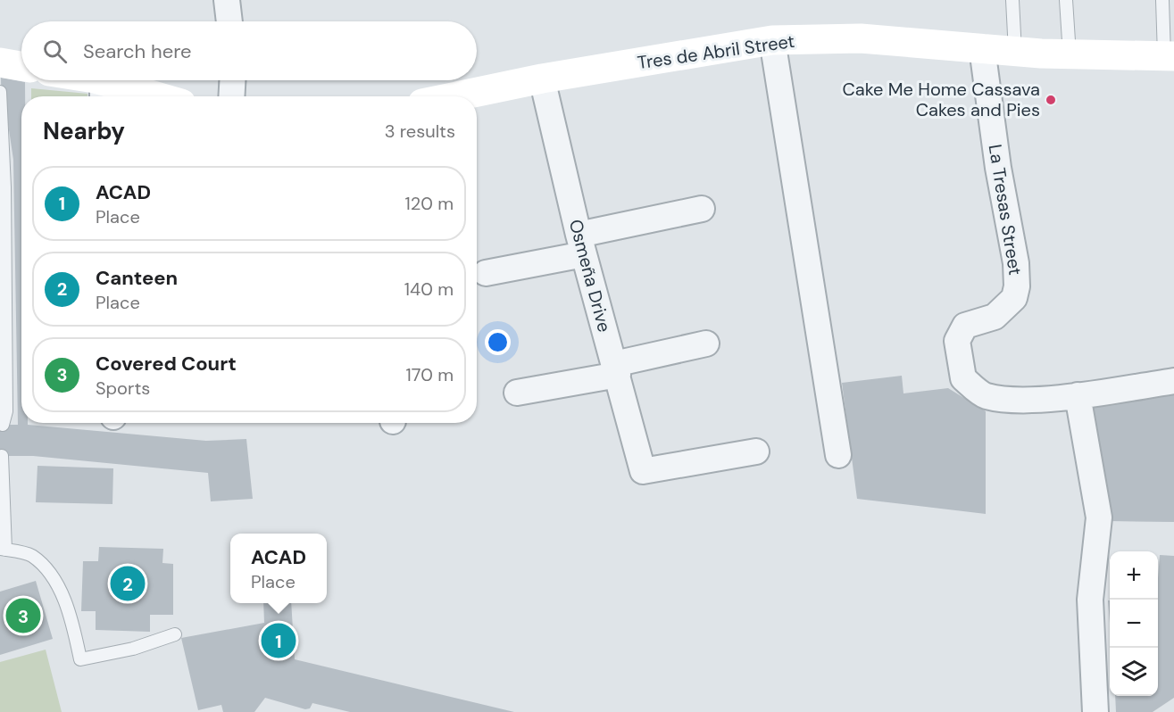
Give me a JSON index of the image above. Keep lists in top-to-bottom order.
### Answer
{
  "streets": {
    "street": ["Tres de Abril Street", "La Tresas Street", "Osmeña Drive"]
  },
  "crossings": [
    ["Tres de Abril Street", "La Tresas Street"],
    ["Tres de Abril Street", "Osmeña Drive"]
  ],
  "places": ["Cake Me Home Cassava Cakes and Pies"],
  "page": {
    "search": "Search here",
    "heading": ["Nearby", "3 results"],
    "list": [
      {
        "mark": "1",
        "name": "ACAD",
        "note": "Place",
        "value": "120 m"
      },
      {
        "mark": "2",
        "name": "Canteen",
        "note": "Place",
        "value": "140 m"
      },
      {
        "mark": "3",
        "name": "Covered Court",
        "note": "Sports",
        "value": "170 m"
      }
    ],
    "popup": ["ACAD", "Place"],
    "map_buttons": ["+", "−"],
    "pins": ["2", "3", "1"]
  }
}
